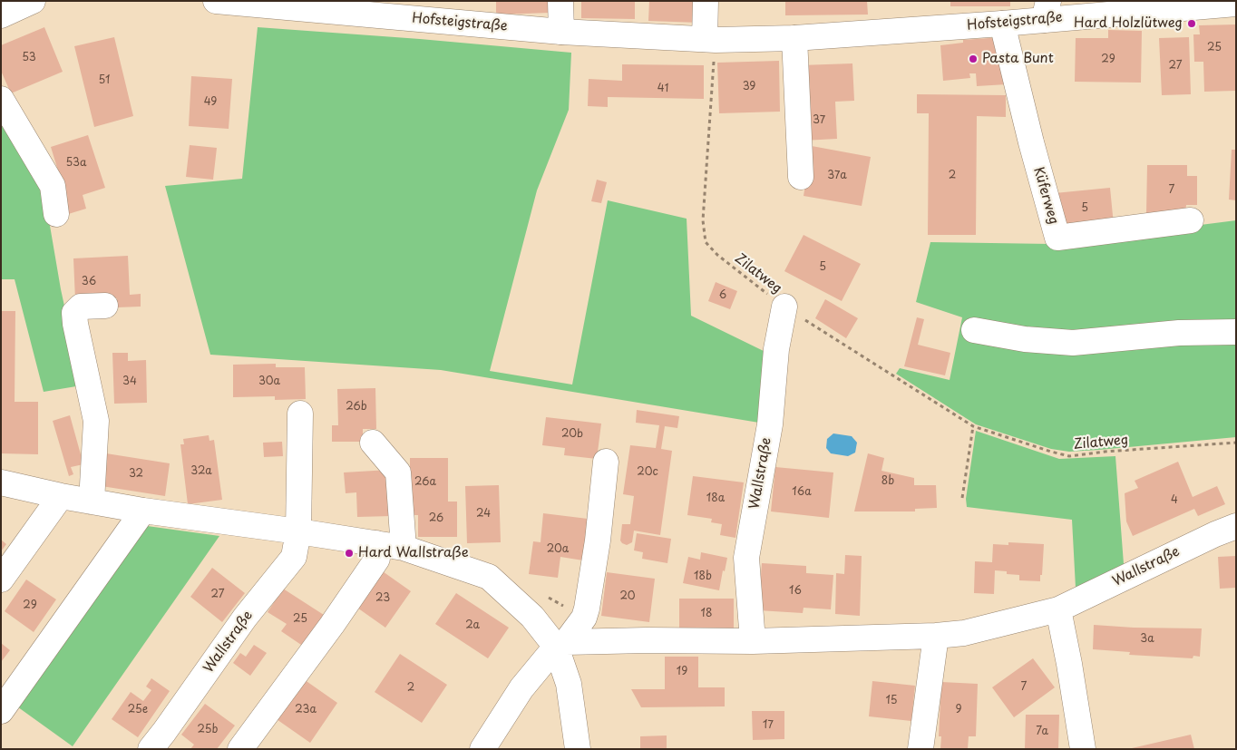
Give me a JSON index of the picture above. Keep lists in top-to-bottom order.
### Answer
{
  "streets": {
    "street": ["Hofsteigstraße", "Küferweg", "Wallstraße"],
    "path": ["Zilatweg"]
  },
  "crossings": [
    ["Hofsteigstraße", "Küferweg"],
    ["Hofsteigstraße", "Zilatweg"],
    ["Zilatweg", "Wallstraße"]
  ],
  "places": ["Hard Holzlütweg", "Pasta Bunt", "Hard Wallstraße"],
  "house_numbers": [
    "25",
    "53",
    "29",
    "27",
    "51",
    "39",
    "41",
    "49",
    "37",
    "53a",
    "37a",
    "2",
    "7",
    "5",
    "5",
    "36",
    "6",
    "34",
    "30a",
    "26b",
    "20b",
    "32a",
    "20c",
    "32",
    "8b",
    "26a",
    "16a",
    "18a",
    "4",
    "24",
    "26",
    "20a",
    "18b",
    "16",
    "27",
    "20",
    "23",
    "29",
    "18",
    "25",
    "2a",
    "3a",
    "19",
    "7",
    "2",
    "15",
    "25e",
    "23a",
    "9",
    "17",
    "25b",
    "7a"
  ]
}
